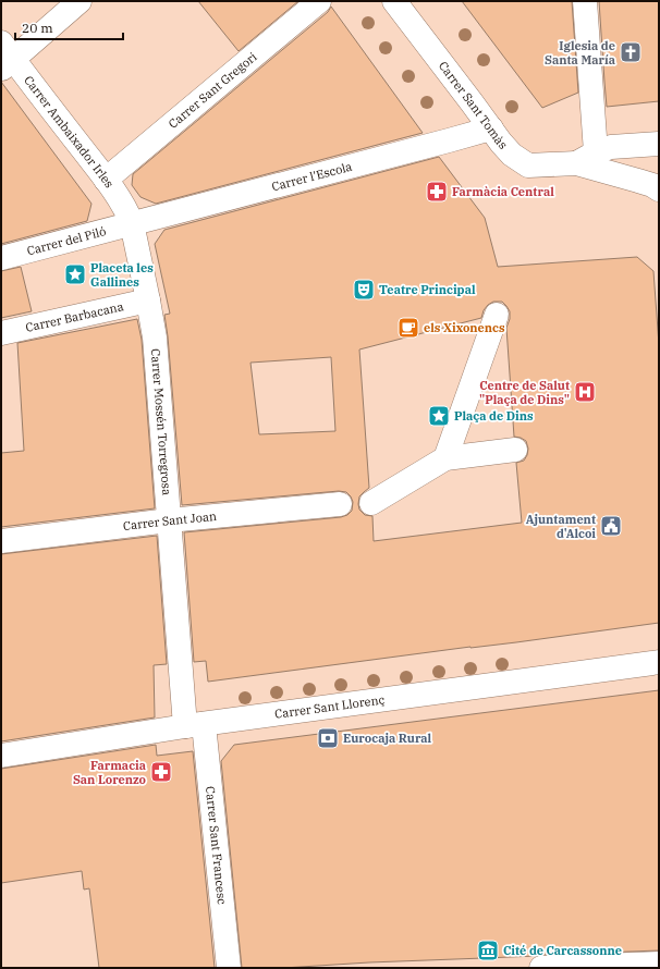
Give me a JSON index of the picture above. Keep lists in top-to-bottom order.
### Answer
{
  "streets": {
    "street": [
      "Carrer Sant Gregori",
      "Carrer Sant Tomàs",
      "Carrer Ambaixador Irles",
      "Carrer l'Escola",
      "Carrer del Piló",
      "Carrer Barbacana",
      "Carrer Mossén Torregrosa",
      "Carrer Sant Joan",
      "Carrer Sant Llorenç",
      "Carrer Sant Francesc"
    ]
  },
  "crossings": [
    ["Carrer Sant Gregori", "Carrer Ambaixador Irles"],
    ["Carrer Sant Tomàs", "Carrer l'Escola"],
    ["Carrer Ambaixador Irles", "Carrer l'Escola"],
    ["Carrer Ambaixador Irles", "Carrer del Piló"],
    ["Carrer Ambaixador Irles", "Carrer Mossén Torregrosa"],
    ["Carrer l'Escola", "Carrer del Piló"],
    ["Carrer l'Escola", "Carrer Mossén Torregrosa"],
    ["Carrer del Piló", "Carrer Mossén Torregrosa"],
    ["Carrer Barbacana", "Carrer Mossén Torregrosa"],
    ["Carrer Mossén Torregrosa", "Carrer Sant Joan"],
    ["Carrer Mossén Torregrosa", "Carrer Sant Llorenç"],
    ["Carrer Mossén Torregrosa", "Carrer Sant Francesc"],
    ["Carrer Sant Llorenç", "Carrer Sant Francesc"]
  ],
  "places": {
    "church": ["Iglesia de Santa María"],
    "pharmacy": ["Farmàcia Central", "Farmacia San Lorenzo"],
    "place": ["Placeta les Gallines", "Plaça de Dins"],
    "theatre": ["Teatre Principal"],
    "cafe": ["els Xixonencs"],
    "hospital": ["Centre de Salut \"Plaça de Dins\""],
    "public building": ["Ajuntament d'Alcoi"],
    "bank": ["Eurocaja Rural"],
    "museum": ["Cité de Carcassonne"]
  },
  "scale_bar": "20 m"
}
